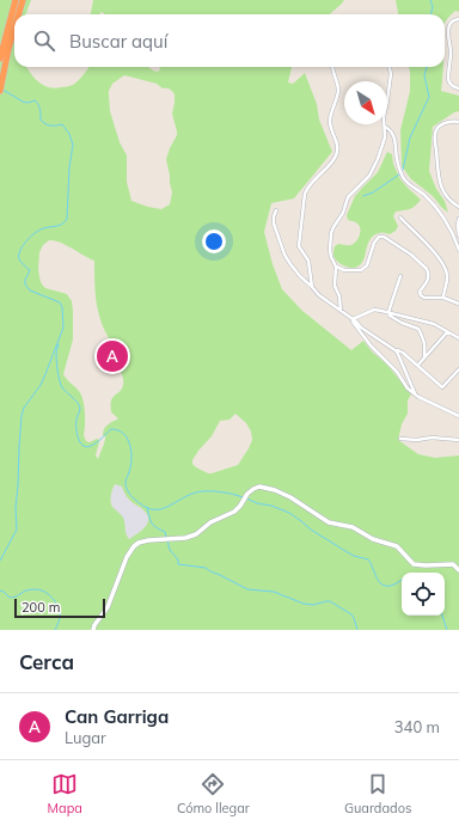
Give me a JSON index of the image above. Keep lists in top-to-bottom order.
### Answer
{
  "scale_bar": "200 m",
  "north": "bottom right",
  "page": {
    "search": "Buscar aquí",
    "pins": "A",
    "scale": "200 m",
    "heading": "Cerca",
    "list": [
      {
        "mark": "A",
        "name": "Can Garriga",
        "note": "Lugar",
        "value": "340 m"
      }
    ],
    "nav": ["Mapa", "Cómo llegar", "Guardados"]
  }
}
